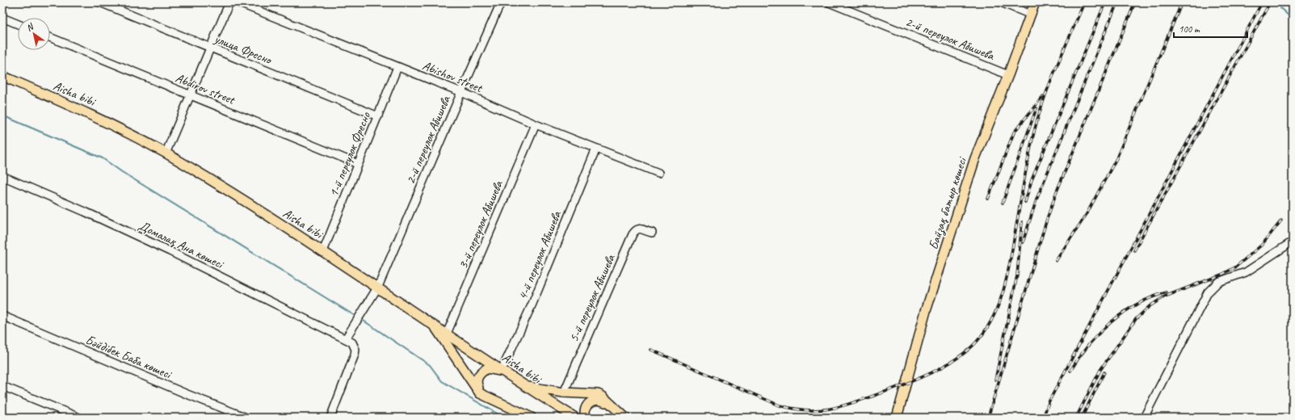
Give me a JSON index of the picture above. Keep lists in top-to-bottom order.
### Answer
{
  "streets": {
    "main road": ["Aisha bibi", "Байзақ батыр көшесі"],
    "street": [
      "2-й переулок Абишева",
      "улица Фресно",
      "Abishov street",
      "Abdirov street",
      "1-й переулок Фресно",
      "3-й переулок Абишева",
      "Домалақ Ана көшесі",
      "4-й переулок Абишева",
      "5-й переулок Абишева",
      "Бәйдібек Баба көшесі"
    ]
  },
  "crossings": [
    ["2-й переулок Абишева", "Abishov street"],
    ["2-й переулок Абишева", "Aisha bibi"],
    ["2-й переулок Абишева", "Байзақ батыр көшесі"],
    ["2-й переулок Абишева", "Домалақ Ана көшесі"],
    ["улица Фресно", "1-й переулок Фресно"],
    ["Abishov street", "1-й переулок Фресно"],
    ["Abishov street", "3-й переулок Абишева"],
    ["Abishov street", "4-й переулок Абишева"],
    ["Abdirov street", "1-й переулок Фресно"],
    ["Aisha bibi", "1-й переулок Фресно"],
    ["Aisha bibi", "3-й переулок Абишева"],
    ["Aisha bibi", "4-й переулок Абишева"]
  ],
  "scale_bar": "100 m",
  "north": "top left"
}
